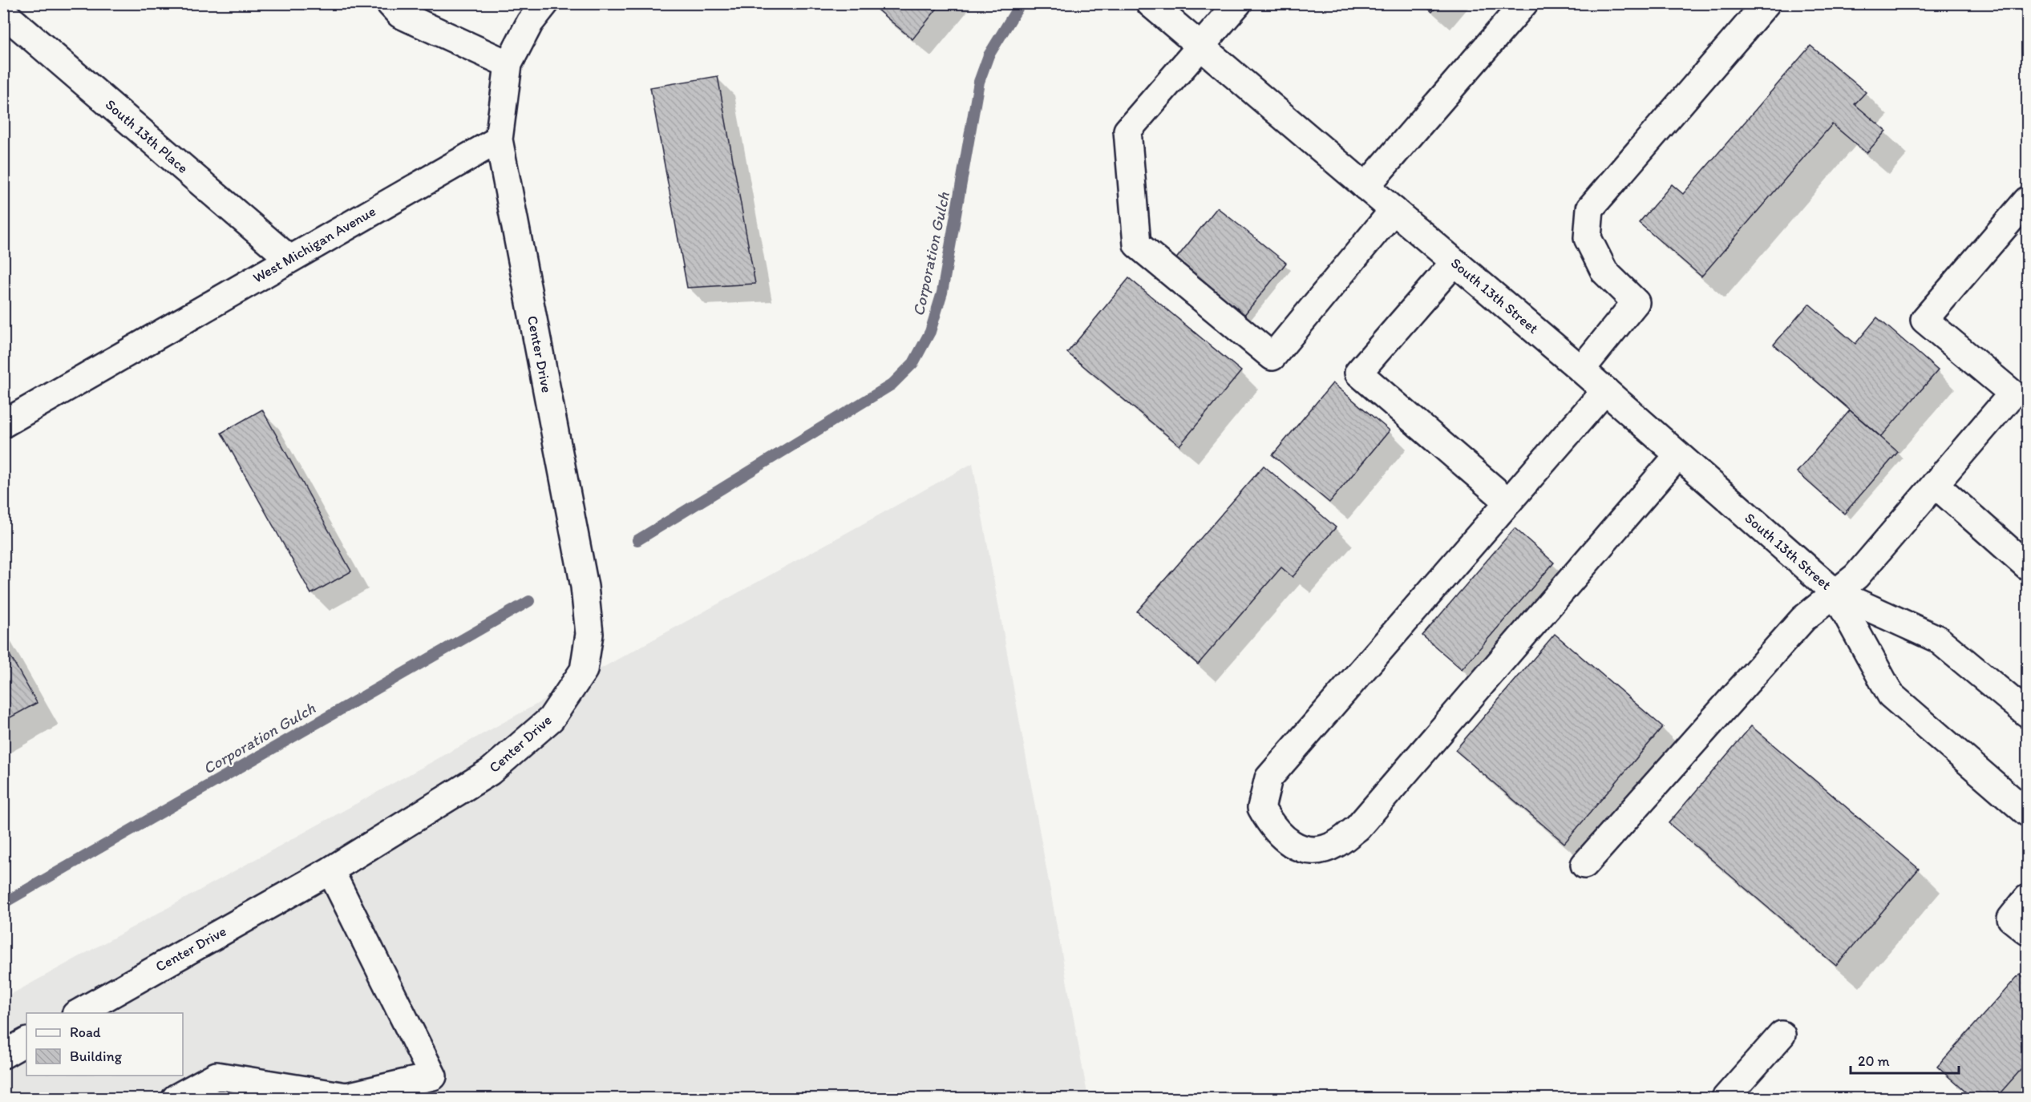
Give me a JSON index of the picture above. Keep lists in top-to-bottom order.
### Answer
{
  "streets": {
    "main road": [
      "South 13th Place",
      "West Michigan Avenue",
      "South 13th Street",
      "Center Drive"
    ]
  },
  "crossings": [
    ["South 13th Place", "West Michigan Avenue"],
    ["West Michigan Avenue", "Center Drive"]
  ],
  "water": ["Corporation Gulch"],
  "legend": ["Road", "Building"],
  "scale_bar": "20 m"
}
